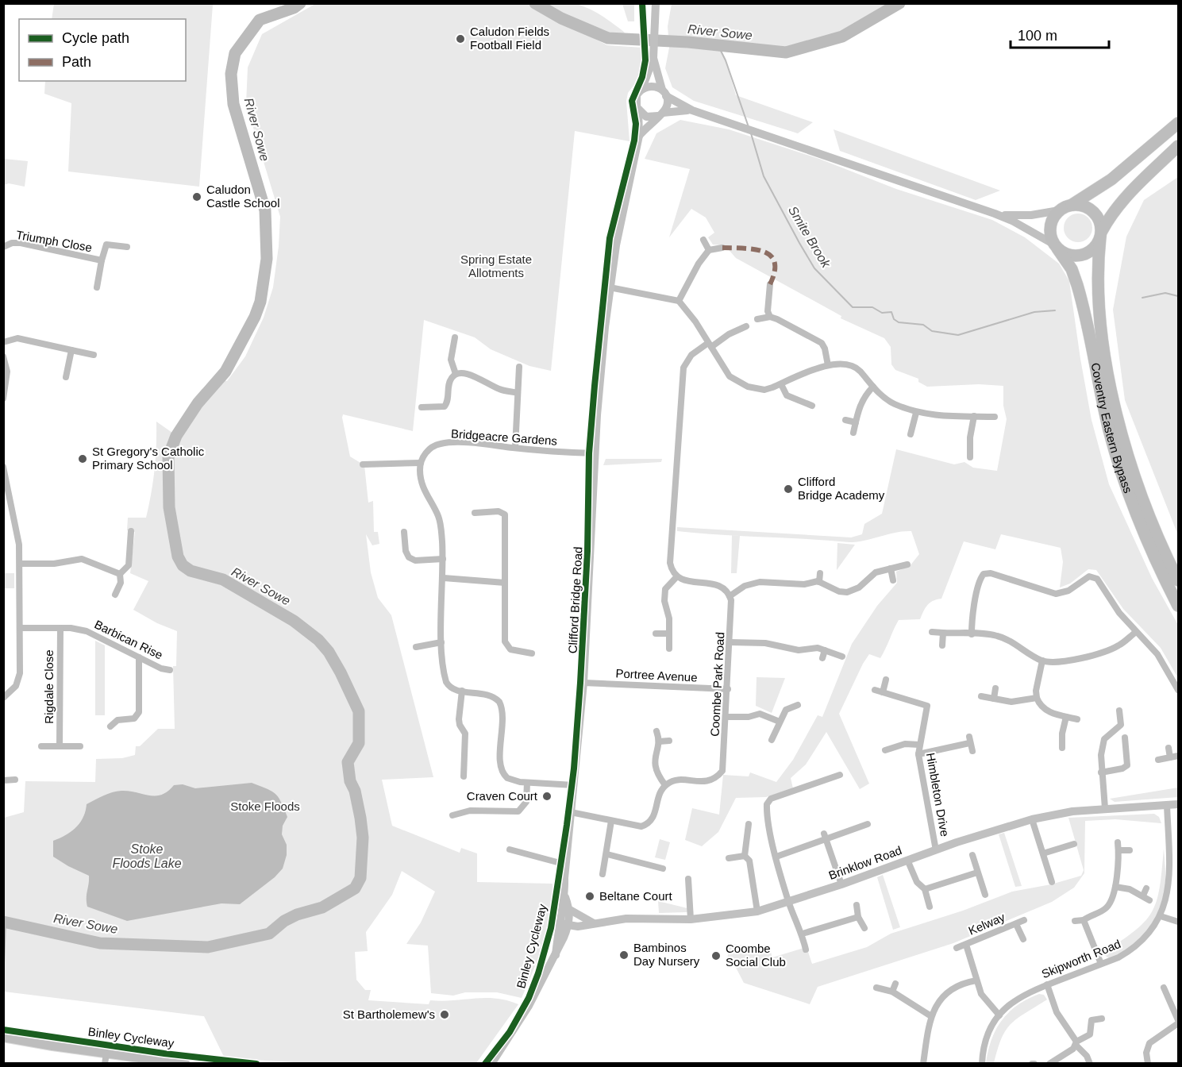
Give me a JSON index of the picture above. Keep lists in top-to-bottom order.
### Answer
{
  "streets": {
    "highway": ["Coventry Eastern Bypass"],
    "main road": ["Clifford Bridge Road", "Brinklow Road"],
    "street": [
      "Triumph Close",
      "Bridgeacre Gardens",
      "Barbican Rise",
      "Portree Avenue",
      "Coombe Park Road",
      "Rigdale Close",
      "Himbleton Drive",
      "Kelway",
      "Skipworth Road"
    ],
    "cycle path": ["Binley Cycleway"]
  },
  "crossings": [
    ["Bridgeacre Gardens", "Clifford Bridge Road"],
    ["Clifford Bridge Road", "Portree Avenue"],
    ["Clifford Bridge Road", "Brinklow Road"],
    ["Barbican Rise", "Rigdale Close"],
    ["Portree Avenue", "Coombe Park Road"],
    ["Himbleton Drive", "Brinklow Road"],
    ["Brinklow Road", "Skipworth Road"],
    ["Kelway", "Skipworth Road"]
  ],
  "water": ["River Sowe", "Smite Brook", "Stoke Floods Lake"],
  "parks": ["Spring Estate Allotments", "Stoke Floods"],
  "places": [
    "Caludon Fields Football Field",
    "Caludon Castle School",
    "St Gregory's Catholic Primary School",
    "Clifford Bridge Academy",
    "Craven Court",
    "Beltane Court",
    "Bambinos Day Nursery",
    "Coombe Social Club",
    "St Bartholemew's"
  ],
  "legend": ["Cycle path", "Path"],
  "scale_bar": "100 m"
}
